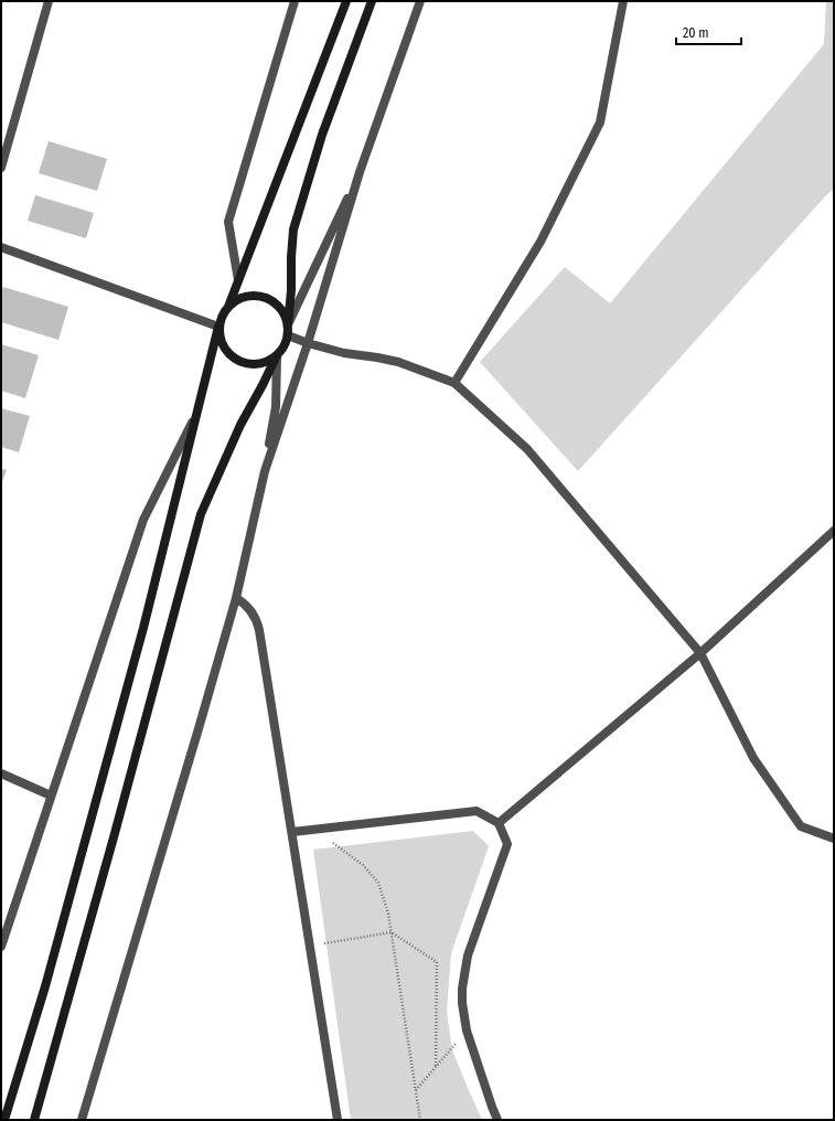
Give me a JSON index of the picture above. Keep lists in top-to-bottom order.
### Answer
{
  "scale_bar": "20 m"
}
